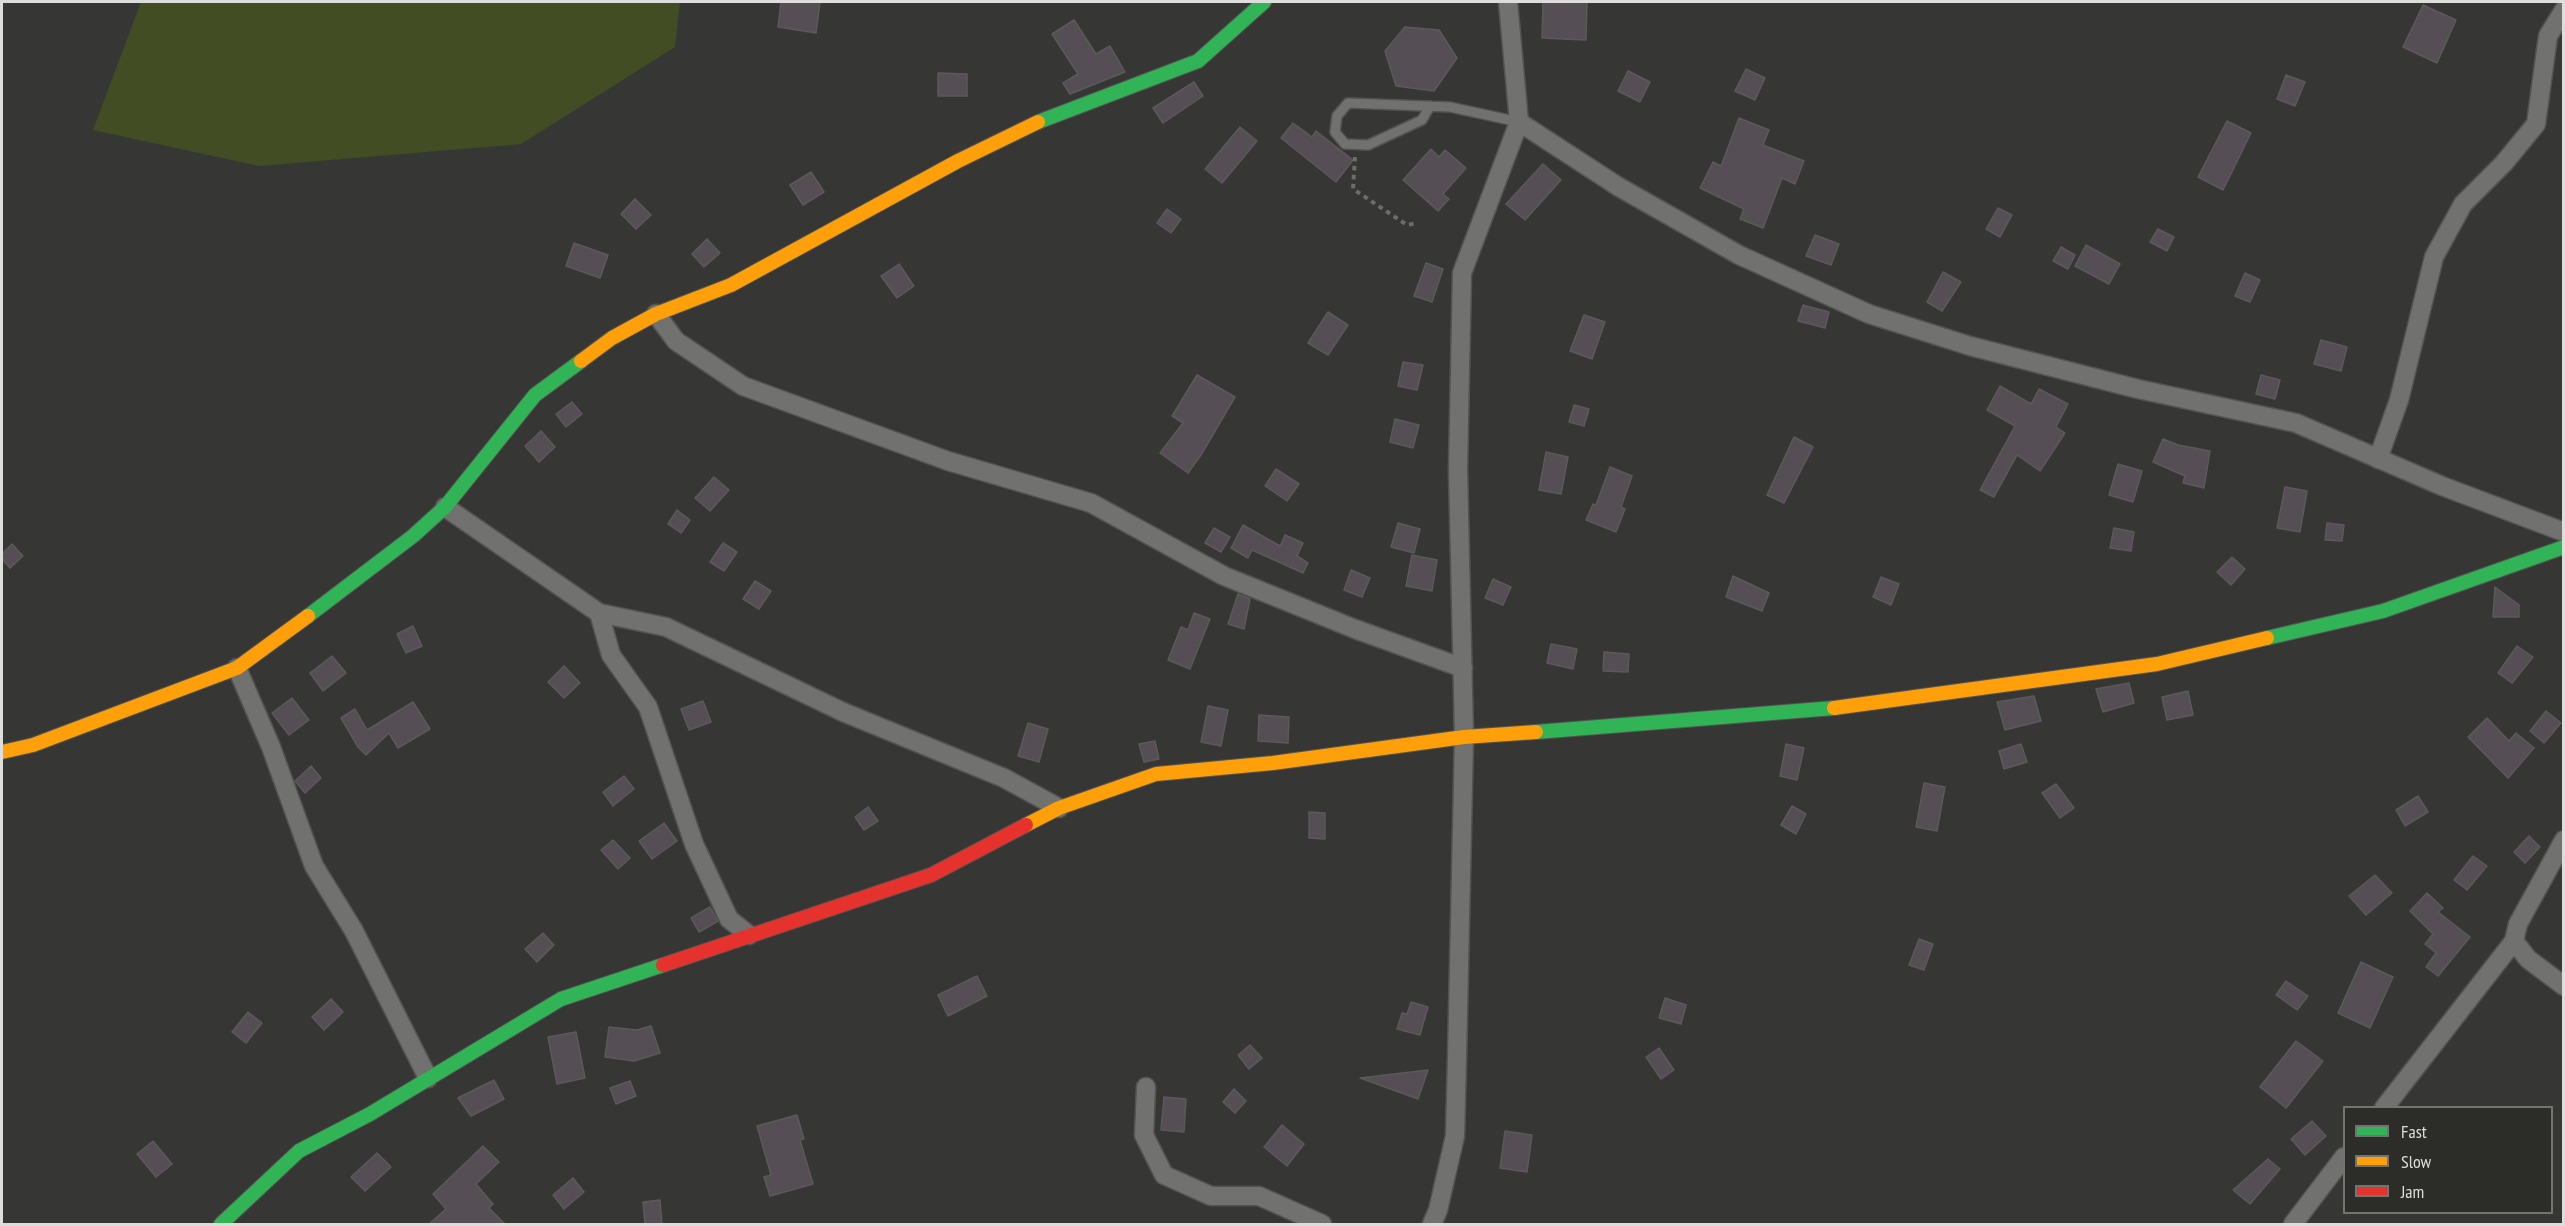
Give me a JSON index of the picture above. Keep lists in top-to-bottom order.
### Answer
{
  "legend": ["Fast", "Slow", "Jam"]
}
